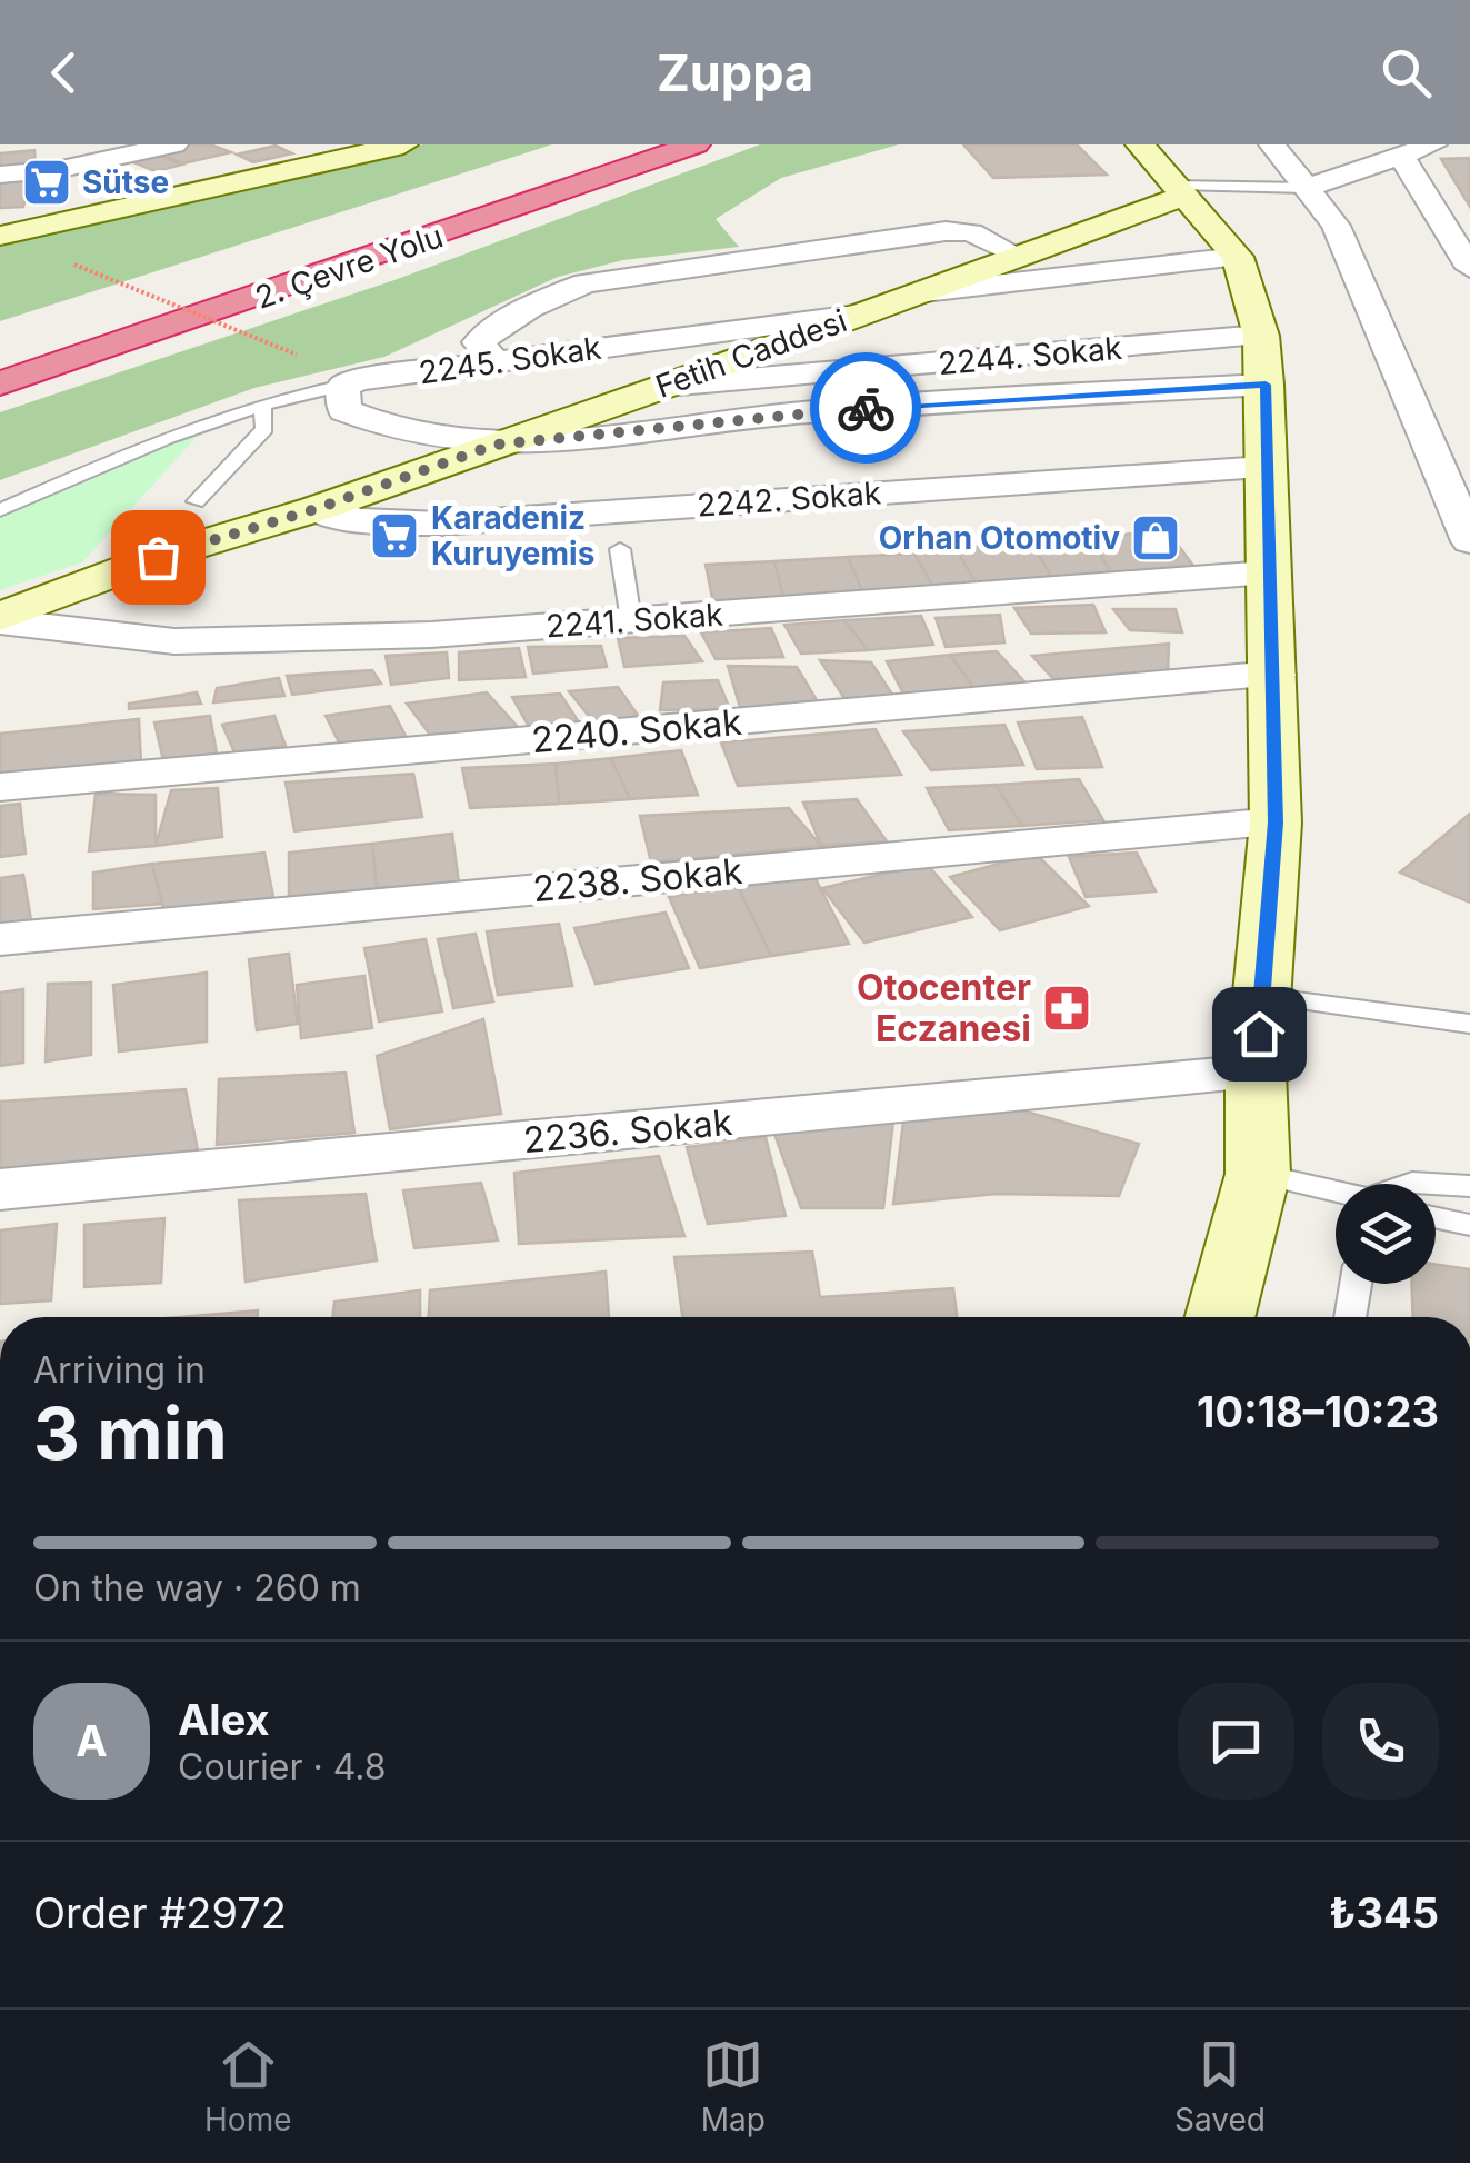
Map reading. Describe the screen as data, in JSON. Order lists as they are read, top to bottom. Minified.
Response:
{"streets":{"highway":["2. Çevre Yolu"],"main road":["Fetih Caddesi"],"street":["2244. Sokak","2245. Sokak","2242. Sokak","2241. Sokak","2240. Sokak","2238. Sokak","2236. Sokak"]},"crossings":[["Fetih Caddesi","2244. Sokak"],["Fetih Caddesi","2245. Sokak"],["Fetih Caddesi","2242. Sokak"],["Fetih Caddesi","2241. Sokak"]],"places":{"supermarket":["Sütse","Karadeniz Kuruyemis"],"shop":["Orhan Otomotiv"],"pharmacy":["Otocenter Eczanesi"]},"page":{"header":"Zuppa","heading":["3 min","Arriving in","10:18–10:23"],"panel":["Alex","Courier · 4.8","Order #2972","₺345"],"bar":"On the way · 260 m","round":"A","tabs":["Home","Map","Saved"]}}
